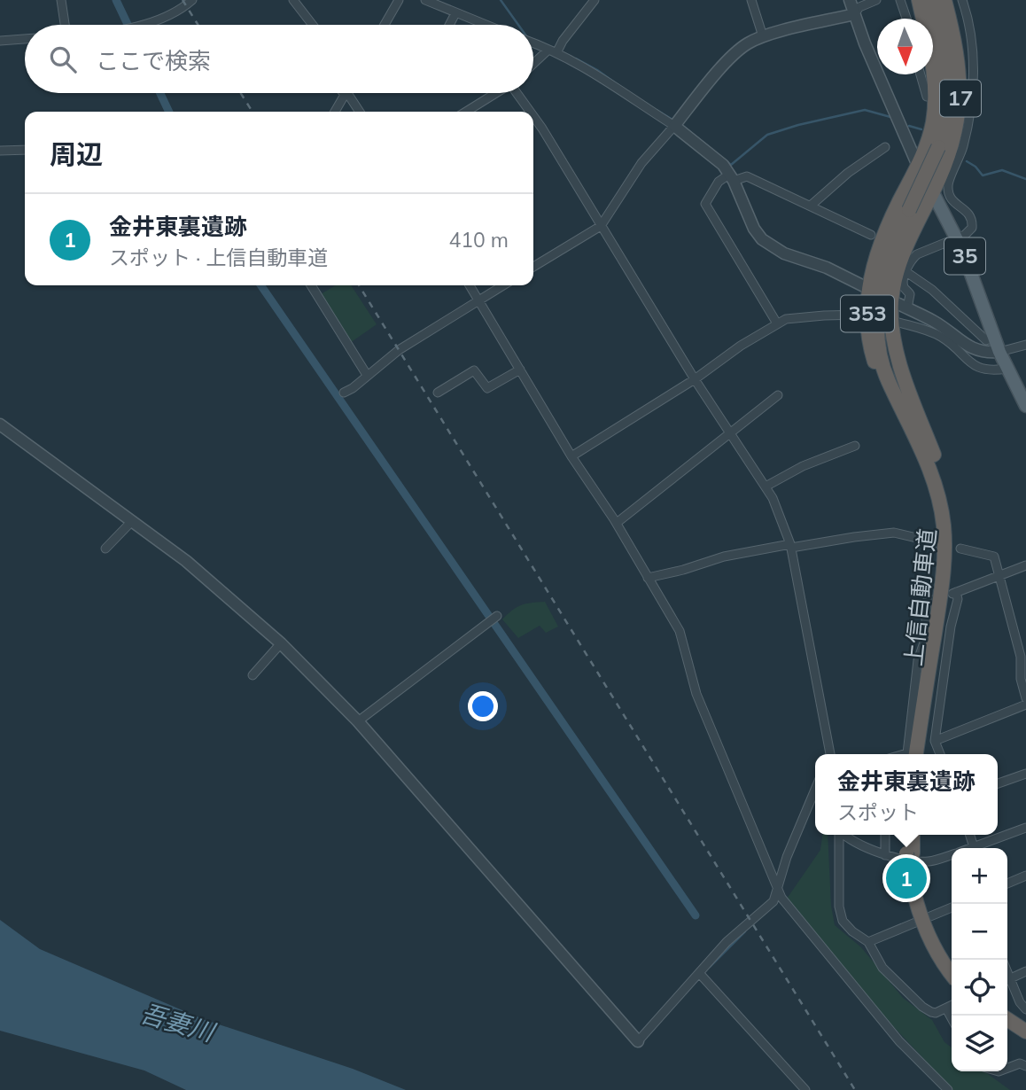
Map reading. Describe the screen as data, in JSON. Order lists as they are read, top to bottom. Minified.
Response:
{"streets":{"highway":["17","353","上信自動車道"],"main road":["35"]},"crossings":[["17","35"],["17","353"],["17","上信自動車道"],["35","353"],["353","上信自動車道"]],"water":["吾妻川"],"north":"bottom","page":{"search":"ここで検索","heading":"周辺","list":[{"mark":"1","name":"金井東裏遺跡","note":"スポット · 上信自動車道","value":"410 m"}],"popup":["金井東裏遺跡","スポット"],"map_buttons":["+","−"],"pins":"1"}}
